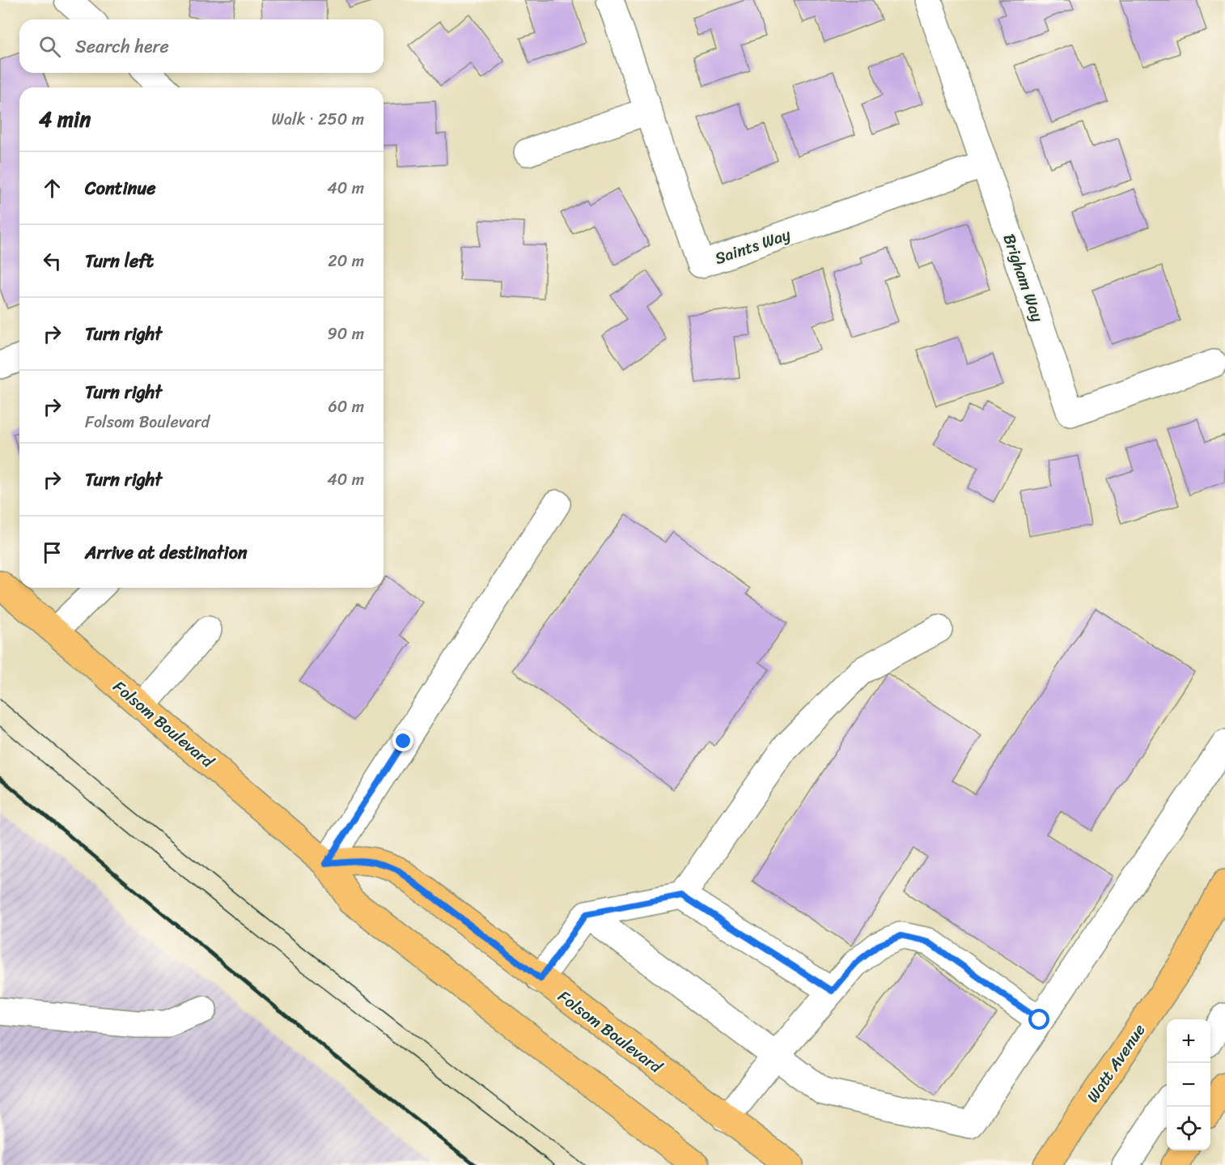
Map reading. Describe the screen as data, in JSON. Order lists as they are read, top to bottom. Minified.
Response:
{"streets":{"main road":["Folsom Boulevard","Watt Avenue"],"street":["Saints Way","Brigham Way"]},"crossings":[["Saints Way","Brigham Way"]],"page":{"search":"Search here","heading":["4 min","Walk · 250 m"],"list":[["Continue","40 m"],["Turn left","20 m"],["Turn right","90 m"],["Turn right","Folsom Boulevard","60 m"],["Turn right","40 m"],"Arrive at destination"],"map_buttons":["+","−"]}}
